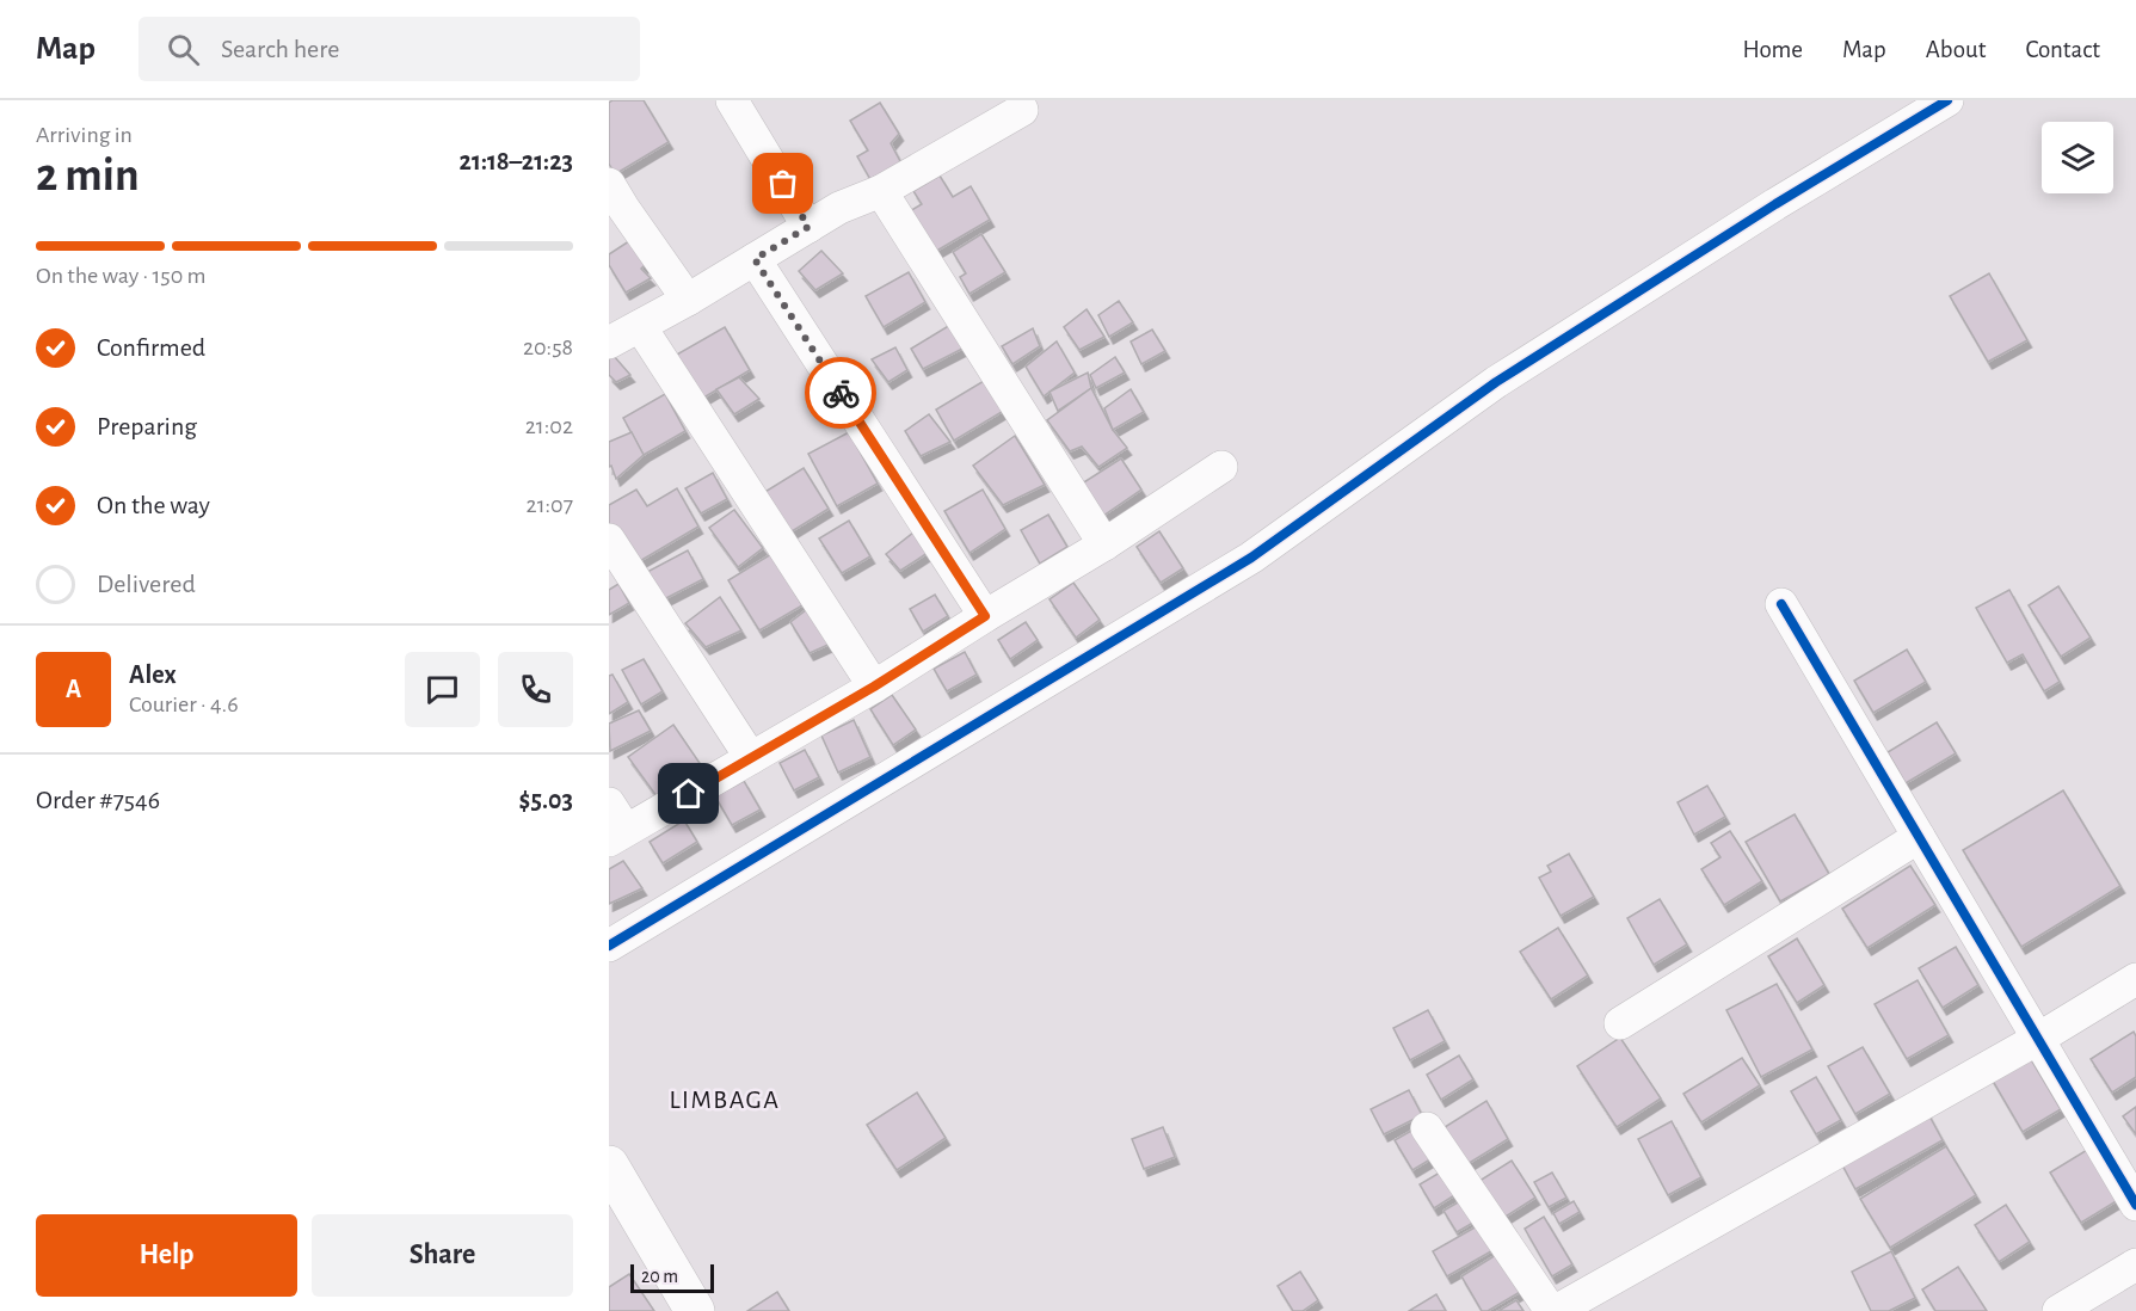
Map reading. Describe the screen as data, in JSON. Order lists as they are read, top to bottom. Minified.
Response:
{"districts":["LIMBAGA"],"scale_bar":"20 m","page":{"header":"Map","search":"Search here","nav":["Home","Map","About","Contact"],"heading":["2 min","Arriving in","21:18–21:23"],"panel":["Alex","Courier · 4.6","Order #7546","$5.03"],"bar":"On the way · 150 m","list":[["Confirmed","20:58"],["Preparing","21:02"],["On the way","21:07"],"Delivered"],"round":"A","buttons":["Help","Share"],"scale":"20 m"}}
